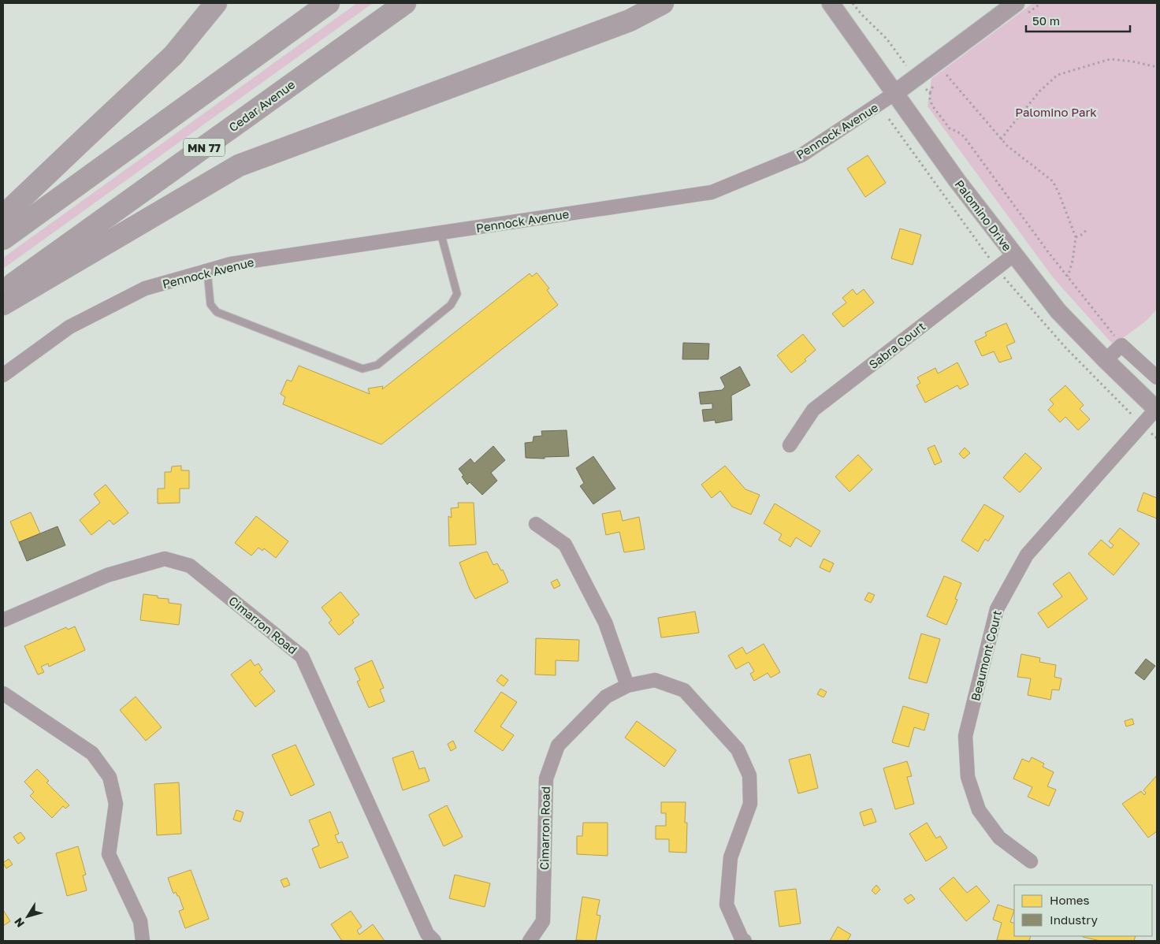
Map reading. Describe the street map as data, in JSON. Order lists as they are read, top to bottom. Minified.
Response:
{"streets":{"highway":["Cedar Avenue","MN 77"],"street":["Pennock Avenue","Palomino Drive","Sabra Court","Cimarron Road","Beaumont Court"]},"crossings":[["Pennock Avenue","Palomino Drive"],["Palomino Drive","Sabra Court"],["Palomino Drive","Beaumont Court"]],"parks":["Palomino Park"],"legend":["Homes","Industry"],"scale_bar":"50 m","north":"bottom left"}
